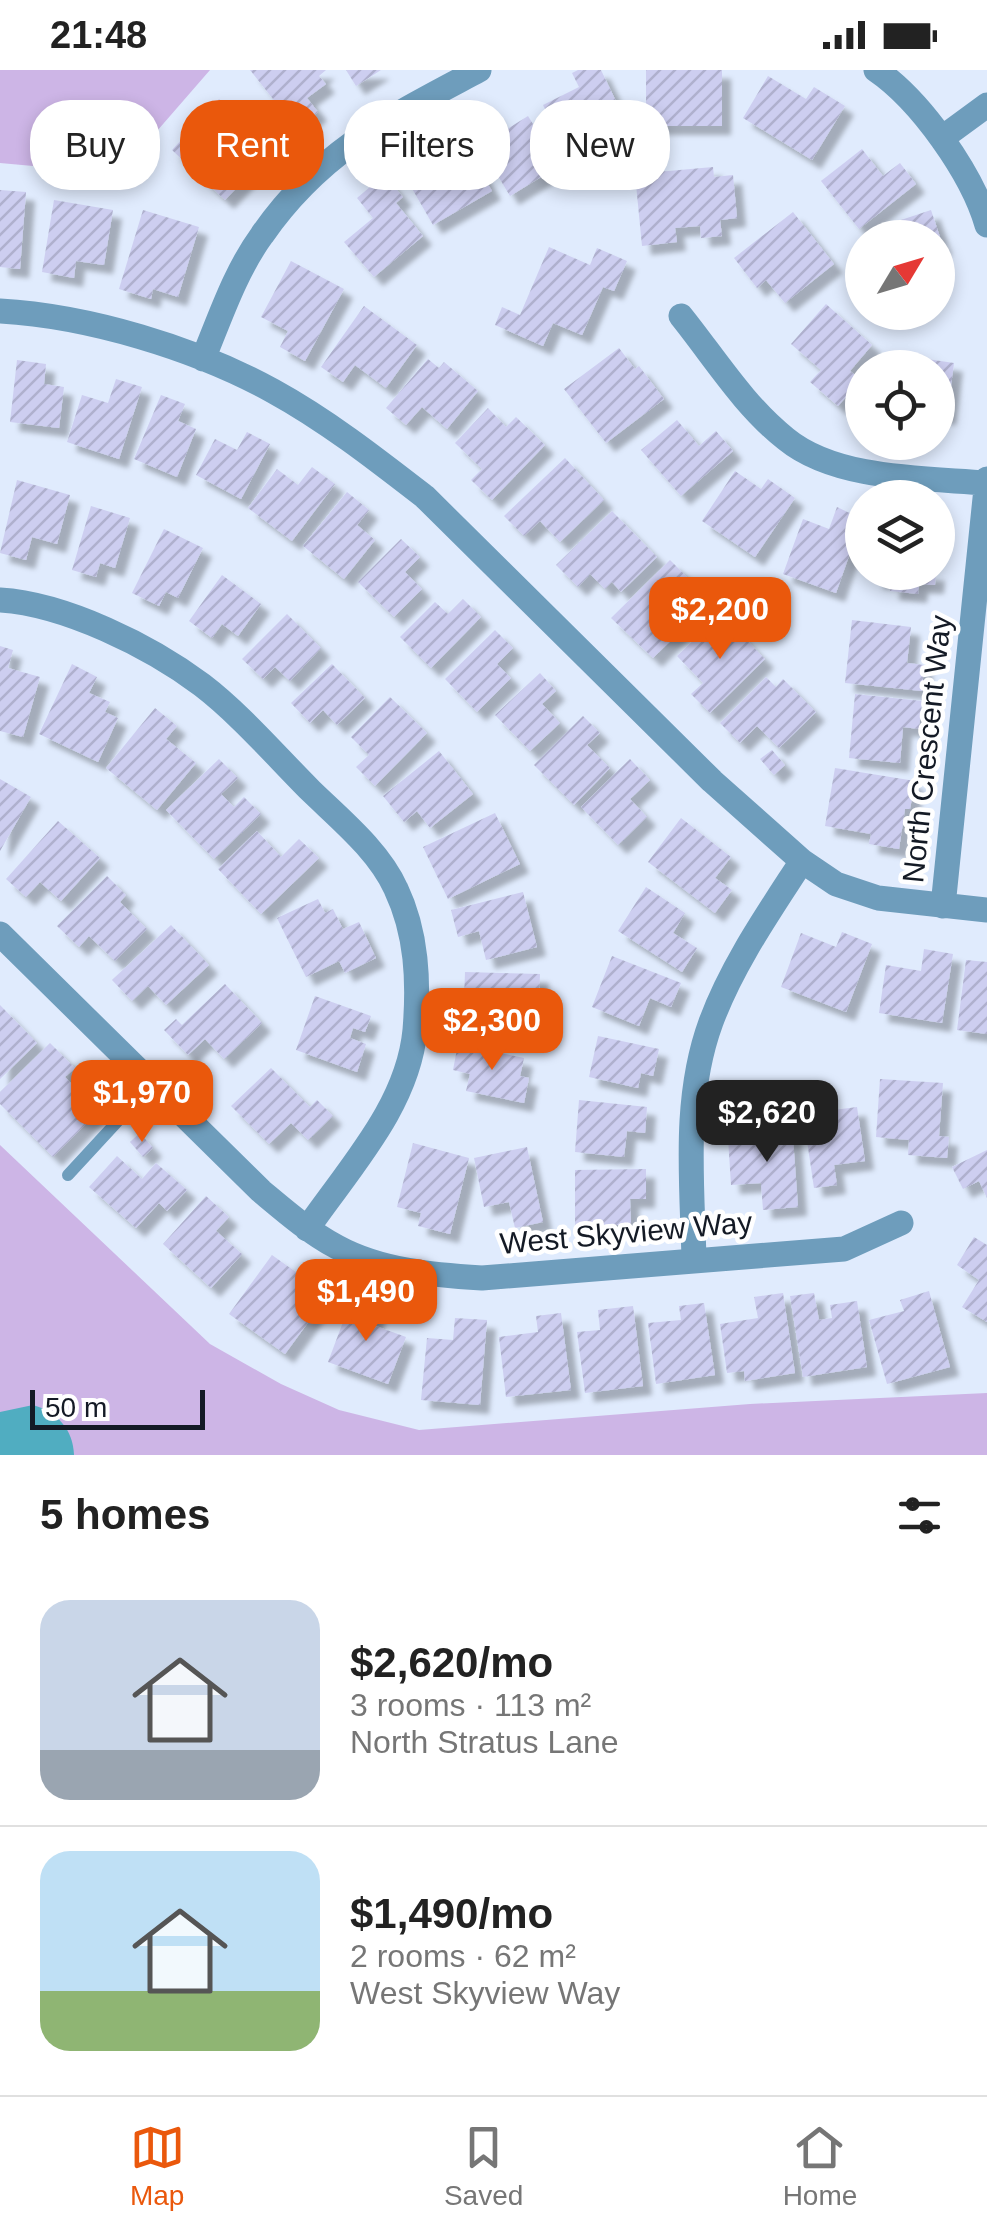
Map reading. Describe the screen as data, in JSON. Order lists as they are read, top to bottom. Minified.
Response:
{"streets":{"street":["North Crescent Way","West Skyview Way"]},"scale_bar":"50 m","north":"top right","page":{"status":"21:48","chip":["Buy","Rent","Filters","New"],"price":["$2,200","$2,300","$1,970","$2,620","$1,490"],"scale":"50 m","heading":"5 homes","list":[{"name":"$2,620/mo","note":"3 rooms · 113 m² · North Stratus Lane"},{"name":"$1,490/mo","note":"2 rooms · 62 m² · West Skyview Way"}],"tabs":["Map","Saved","Home"]}}
